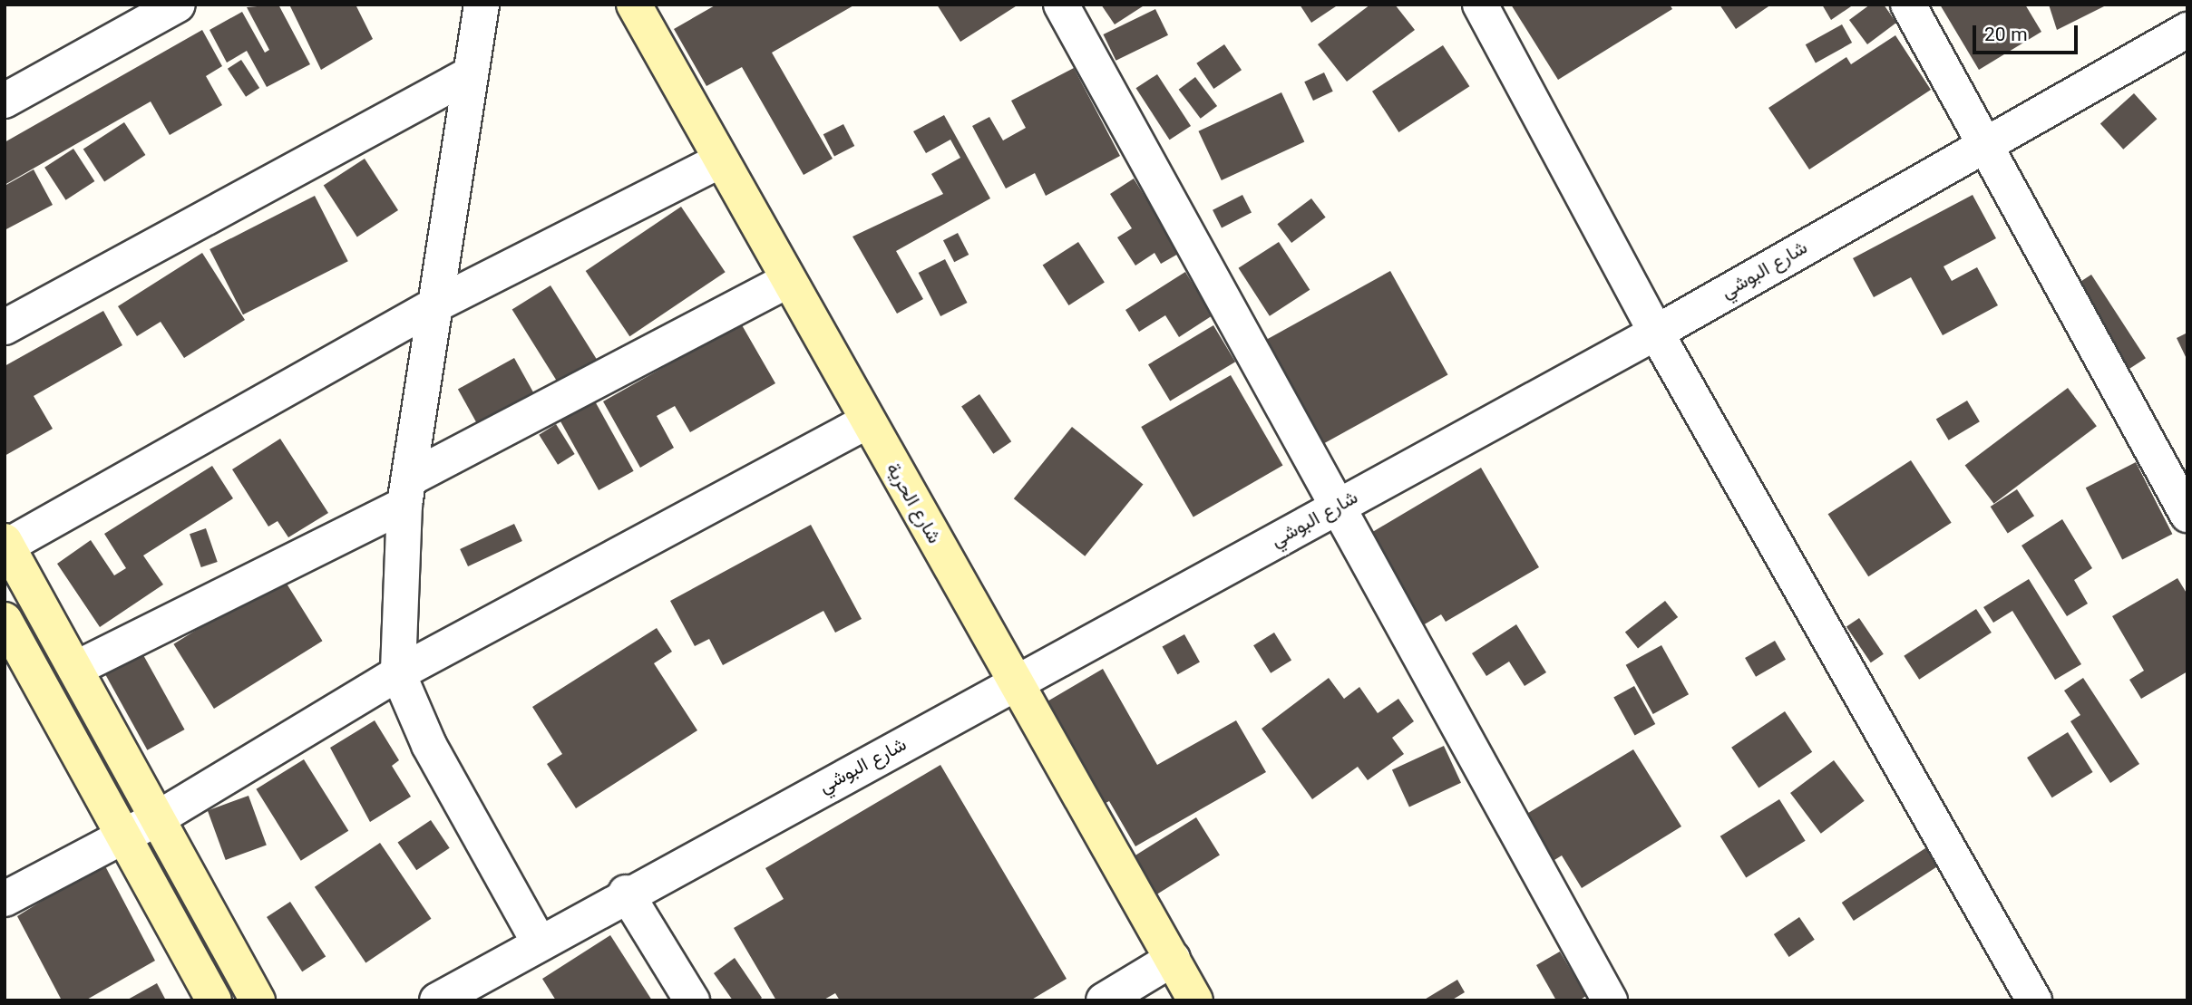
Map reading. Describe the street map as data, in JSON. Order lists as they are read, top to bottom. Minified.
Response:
{"streets":{"street":["شارع البوشي","شارع الحرية"]},"crossings":[["شارع البوشي","شارع الحرية"]],"scale_bar":"20 m"}
